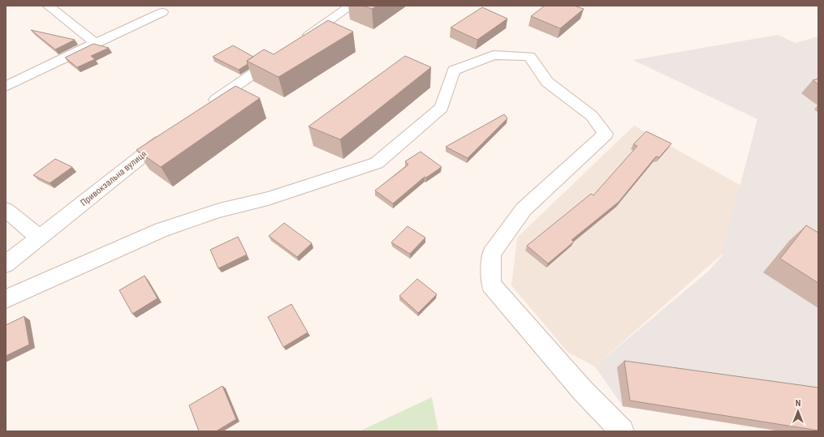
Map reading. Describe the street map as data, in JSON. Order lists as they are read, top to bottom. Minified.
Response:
{"streets":{"street":["Привокзальна вулиця"]},"north":"top"}
